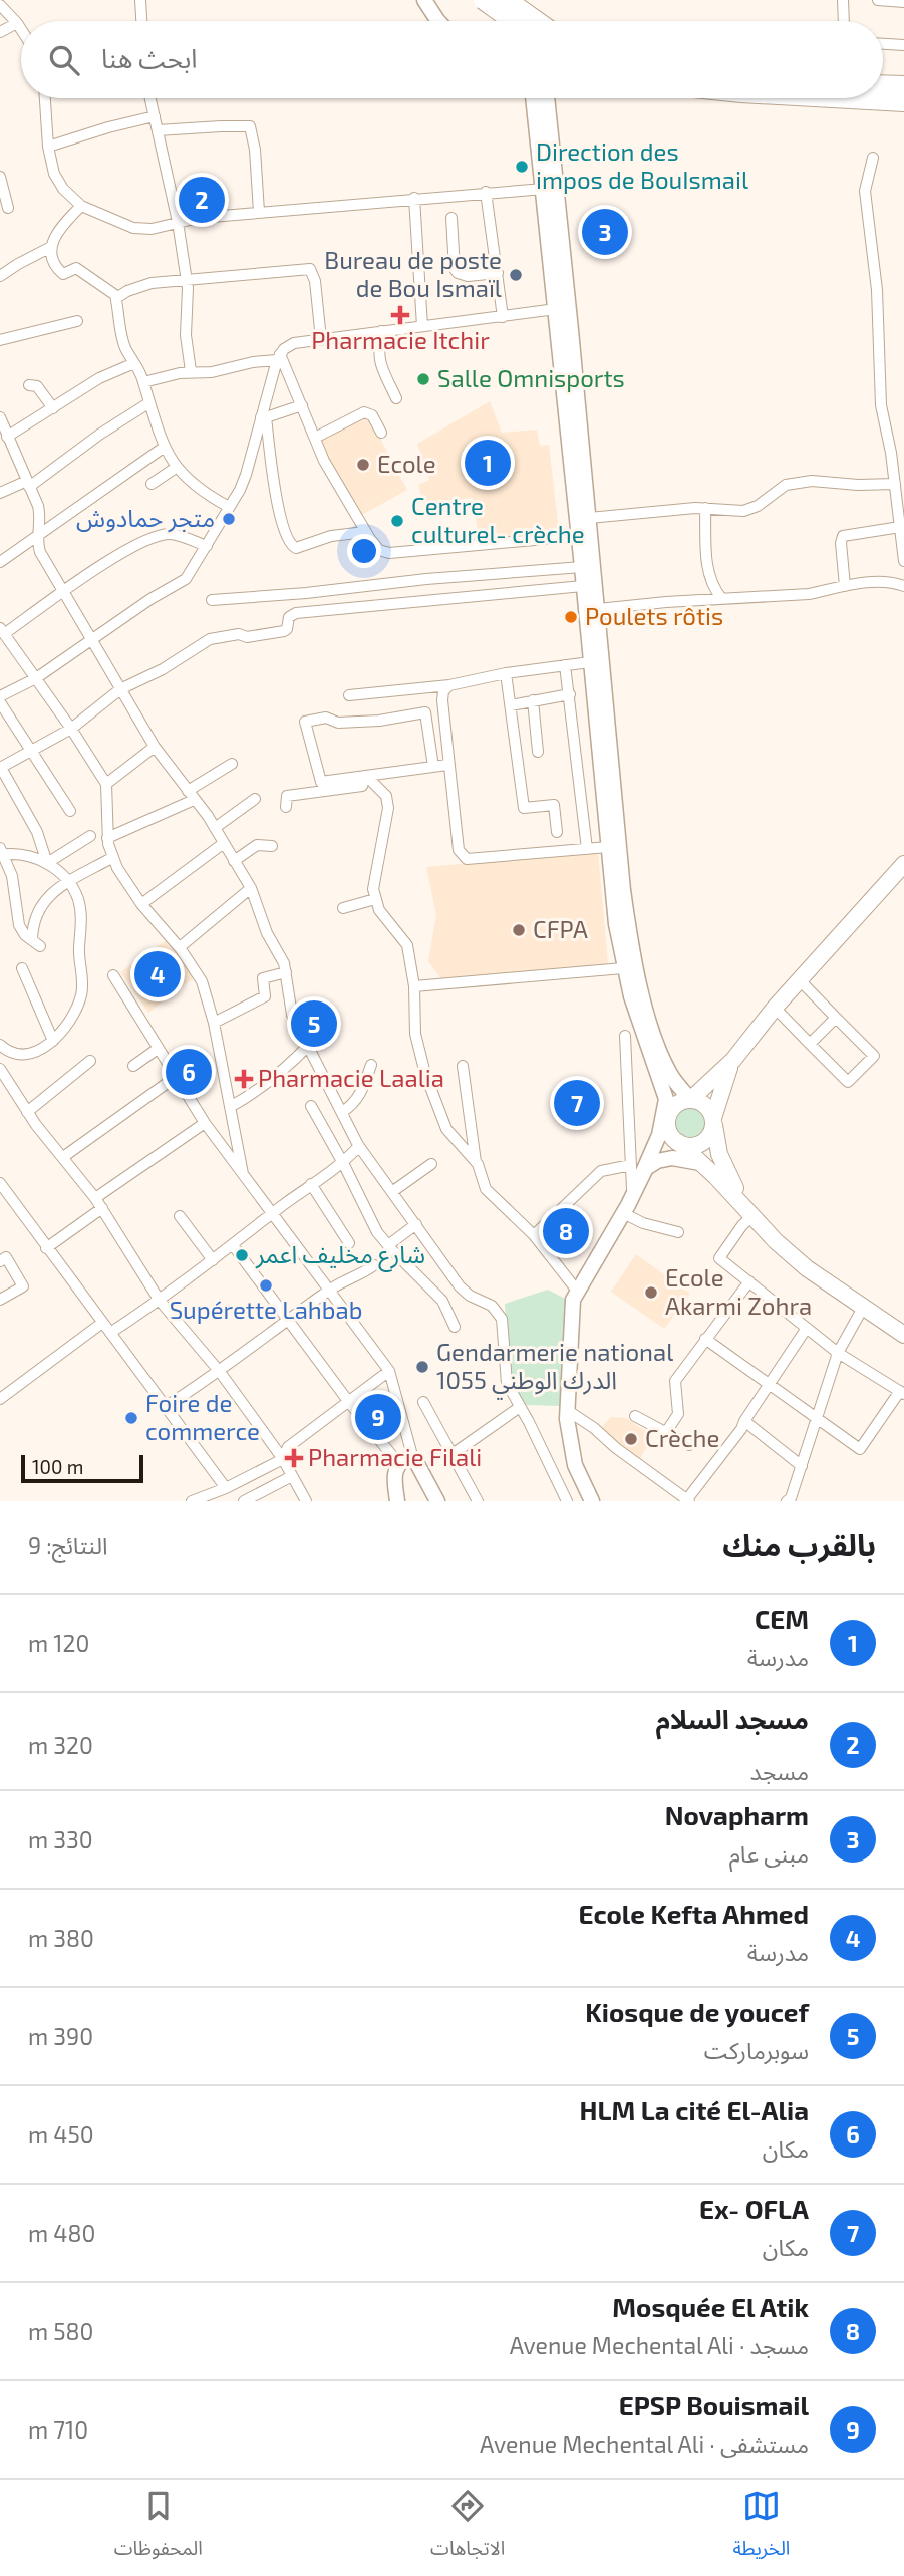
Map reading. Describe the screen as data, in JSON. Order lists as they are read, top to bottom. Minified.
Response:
{"places":{"other":["Direction des impos de BouIsmail","Bureau de poste de Bou Ismaïl","Salle Omnisports","Ecole","متجر حمادوش","Centre culturel- crèche","Poulets rôtis","CFPA","شارع مخليف اعمر","Supérette Lahbab","Ecole Akarmi Zohra","Gendarmerie national 1055 الدرك الوطني","Foire de commerce","Crèche"],"health":["Pharmacie Itchir","Pharmacie Laalia","Pharmacie Filali"]},"scale_bar":"100 m","page":{"search":"ابحث هنا","pins":["2","3","1","4","5","6","7","8","9"],"scale":"100 m","heading":["بالقرب منك","النتائج: 9"],"list":[{"mark":"1","name":"CEM","note":"مدرسة","value":"120 m"},{"mark":"2","name":"مسجد السلام","note":"مسجد","value":"320 m"},{"mark":"3","name":"Novapharm","note":"مبنى عام","value":"330 m"},{"mark":"4","name":"Ecole Kefta Ahmed","note":"مدرسة","value":"380 m"},{"mark":"5","name":"Kiosque de youcef","note":"سوبرماركت","value":"390 m"},{"mark":"6","name":"HLM La cité El-Alia","note":"مكان","value":"450 m"},{"mark":"7","name":"Ex- OFLA","note":"مكان","value":"480 m"},{"mark":"8","name":"Mosquée El Atik","note":"مسجد · Avenue Mechental Ali","value":"580 m"},{"mark":"9","name":"EPSP Bouismail","note":"مستشفى · Avenue Mechental Ali","value":"710 m"}],"nav":["الخريطة","الاتجاهات","المحفوظات"]}}
